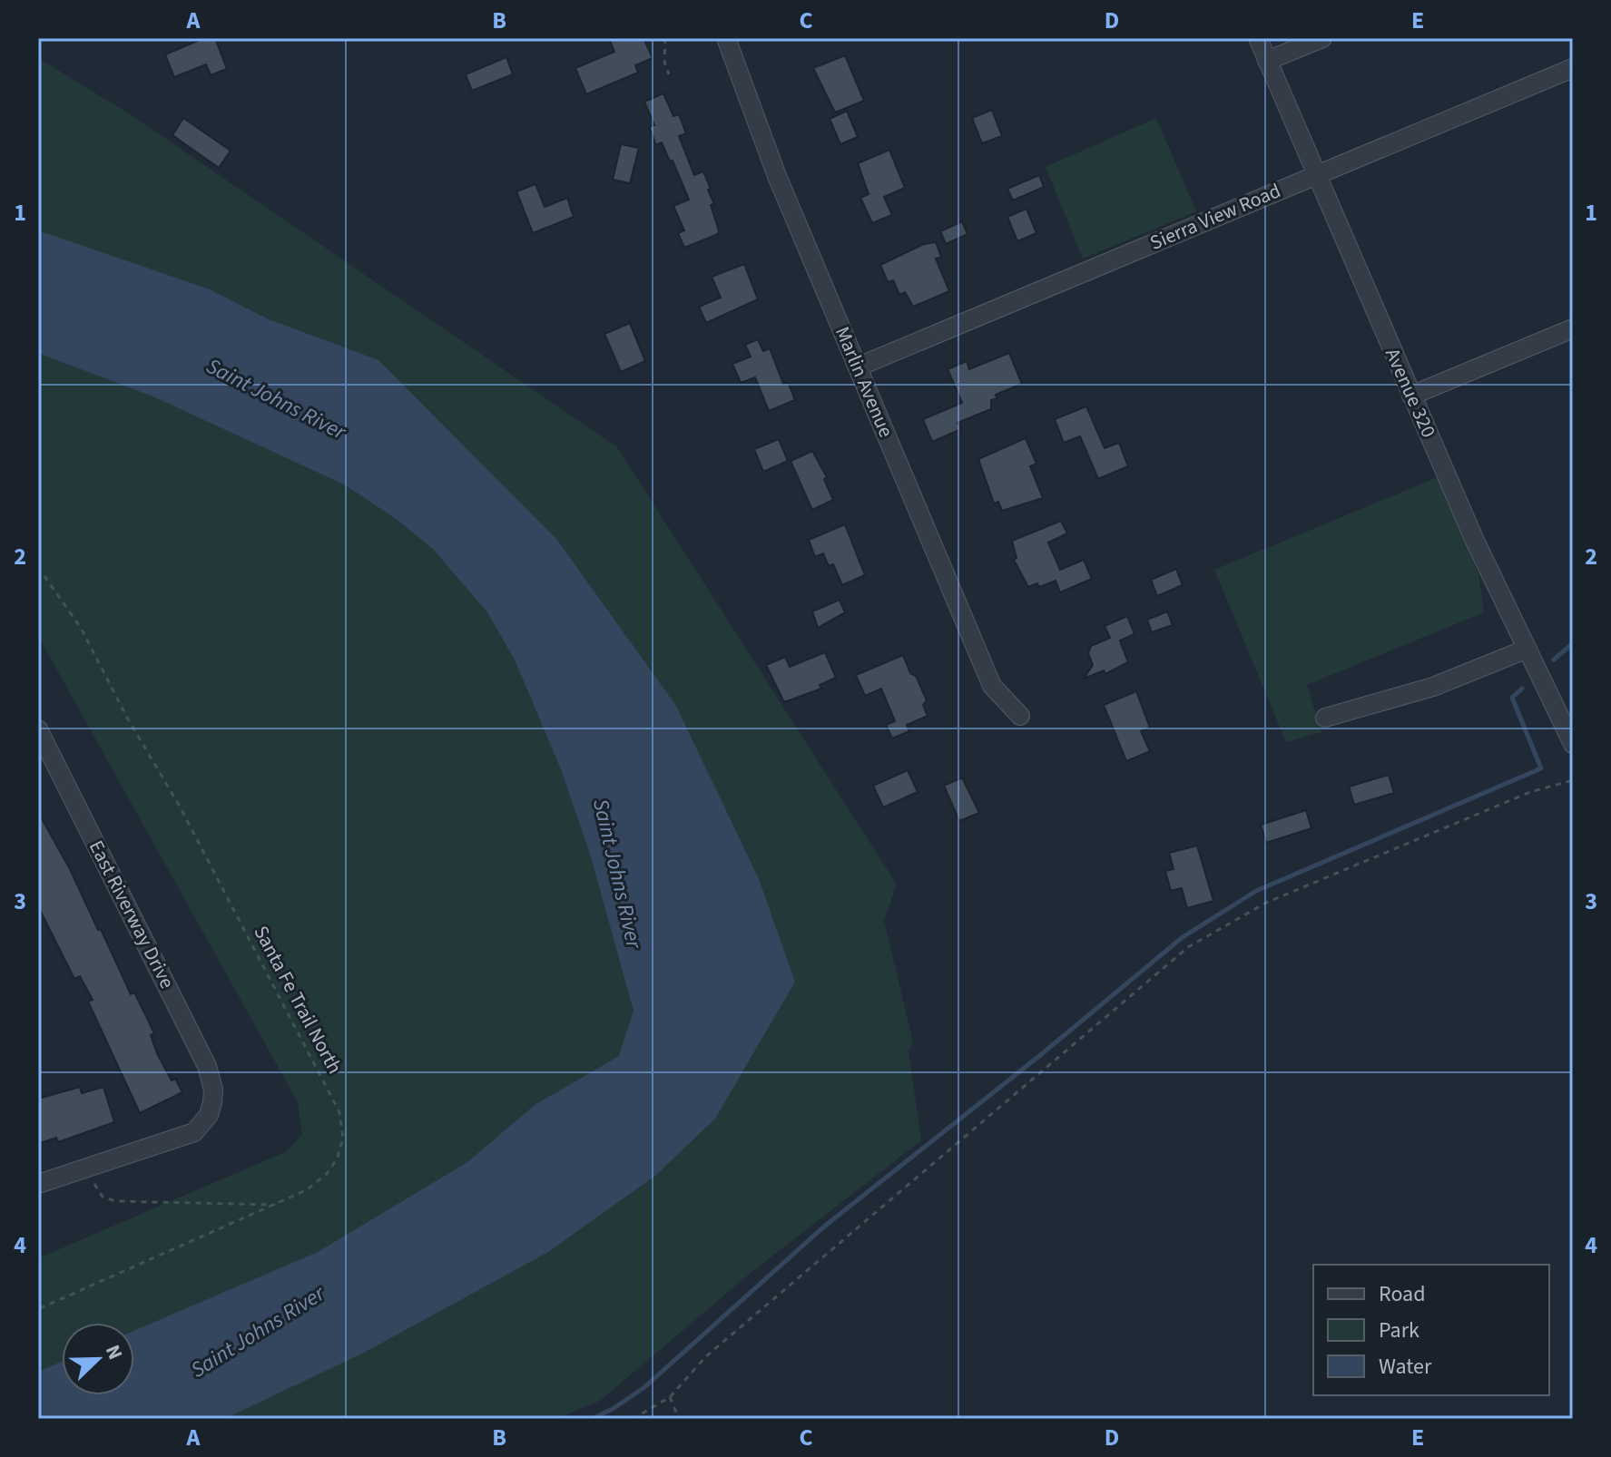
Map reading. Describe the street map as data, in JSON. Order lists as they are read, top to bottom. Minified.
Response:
{"streets":{"street":["Sierra View Road","Marlin Avenue","Avenue 320","East Riverway Drive"],"path":["Santa Fe Trail North"]},"crossings":[["Sierra View Road","Marlin Avenue"],["Sierra View Road","Avenue 320"]],"water":["Saint Johns River"],"legend":["Road","Park","Water"],"north":"top right","grid":{"columns":["A","B","C","D","E"],"rows":["1","2","3","4"]}}
